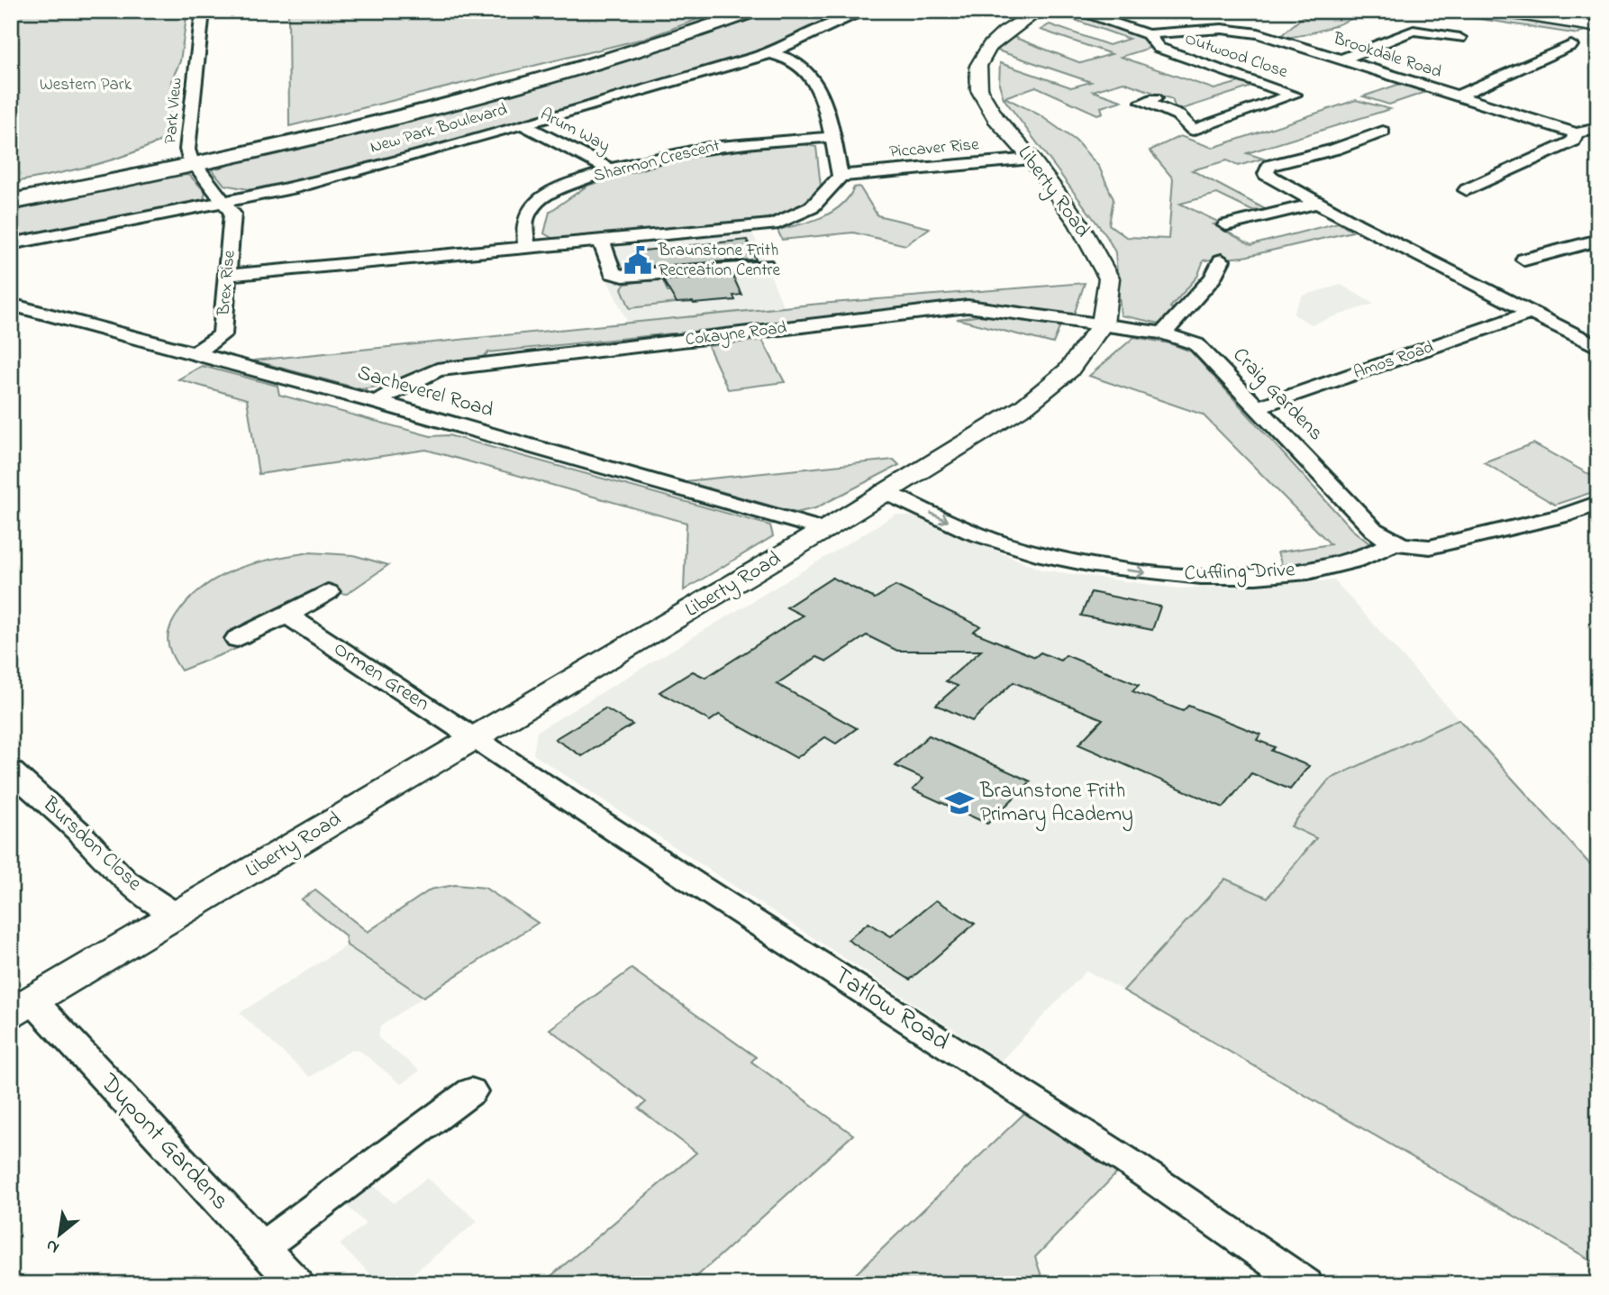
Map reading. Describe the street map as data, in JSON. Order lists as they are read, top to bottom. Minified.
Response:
{"streets":{"street":["Outwood Close","Brookdale Road","Park View","New Park Boulevard","Arum Way","Piccaver Rise","Sharmon Crescent","Liberty Road","Brex Rise","Cokayne Road","Amos Road","Sacheverel Road","Craig Gardens","Cuffling Drive","Ormen Green","Bursdon Close","Tatlow Road","Dupont Gardens"]},"crossings":[["Outwood Close","Brookdale Road"],["Park View","New Park Boulevard"],["Park View","Brex Rise"],["New Park Boulevard","Arum Way"],["New Park Boulevard","Brex Rise"],["Arum Way","Sharmon Crescent"],["Piccaver Rise","Liberty Road"],["Liberty Road","Cokayne Road"],["Liberty Road","Sacheverel Road"],["Liberty Road","Craig Gardens"],["Liberty Road","Cuffling Drive"],["Liberty Road","Ormen Green"],["Liberty Road","Bursdon Close"],["Liberty Road","Tatlow Road"],["Liberty Road","Dupont Gardens"],["Brex Rise","Sacheverel Road"],["Cokayne Road","Sacheverel Road"],["Cokayne Road","Craig Gardens"],["Amos Road","Craig Gardens"],["Craig Gardens","Cuffling Drive"],["Ormen Green","Tatlow Road"]],"one_way":["Cuffling Drive"],"parks":["Western Park"],"places":{"public building":["Braunstone Frith Recreation Centre"],"school or university":["Braunstone Frith Primary Academy"]},"north":"bottom left"}
